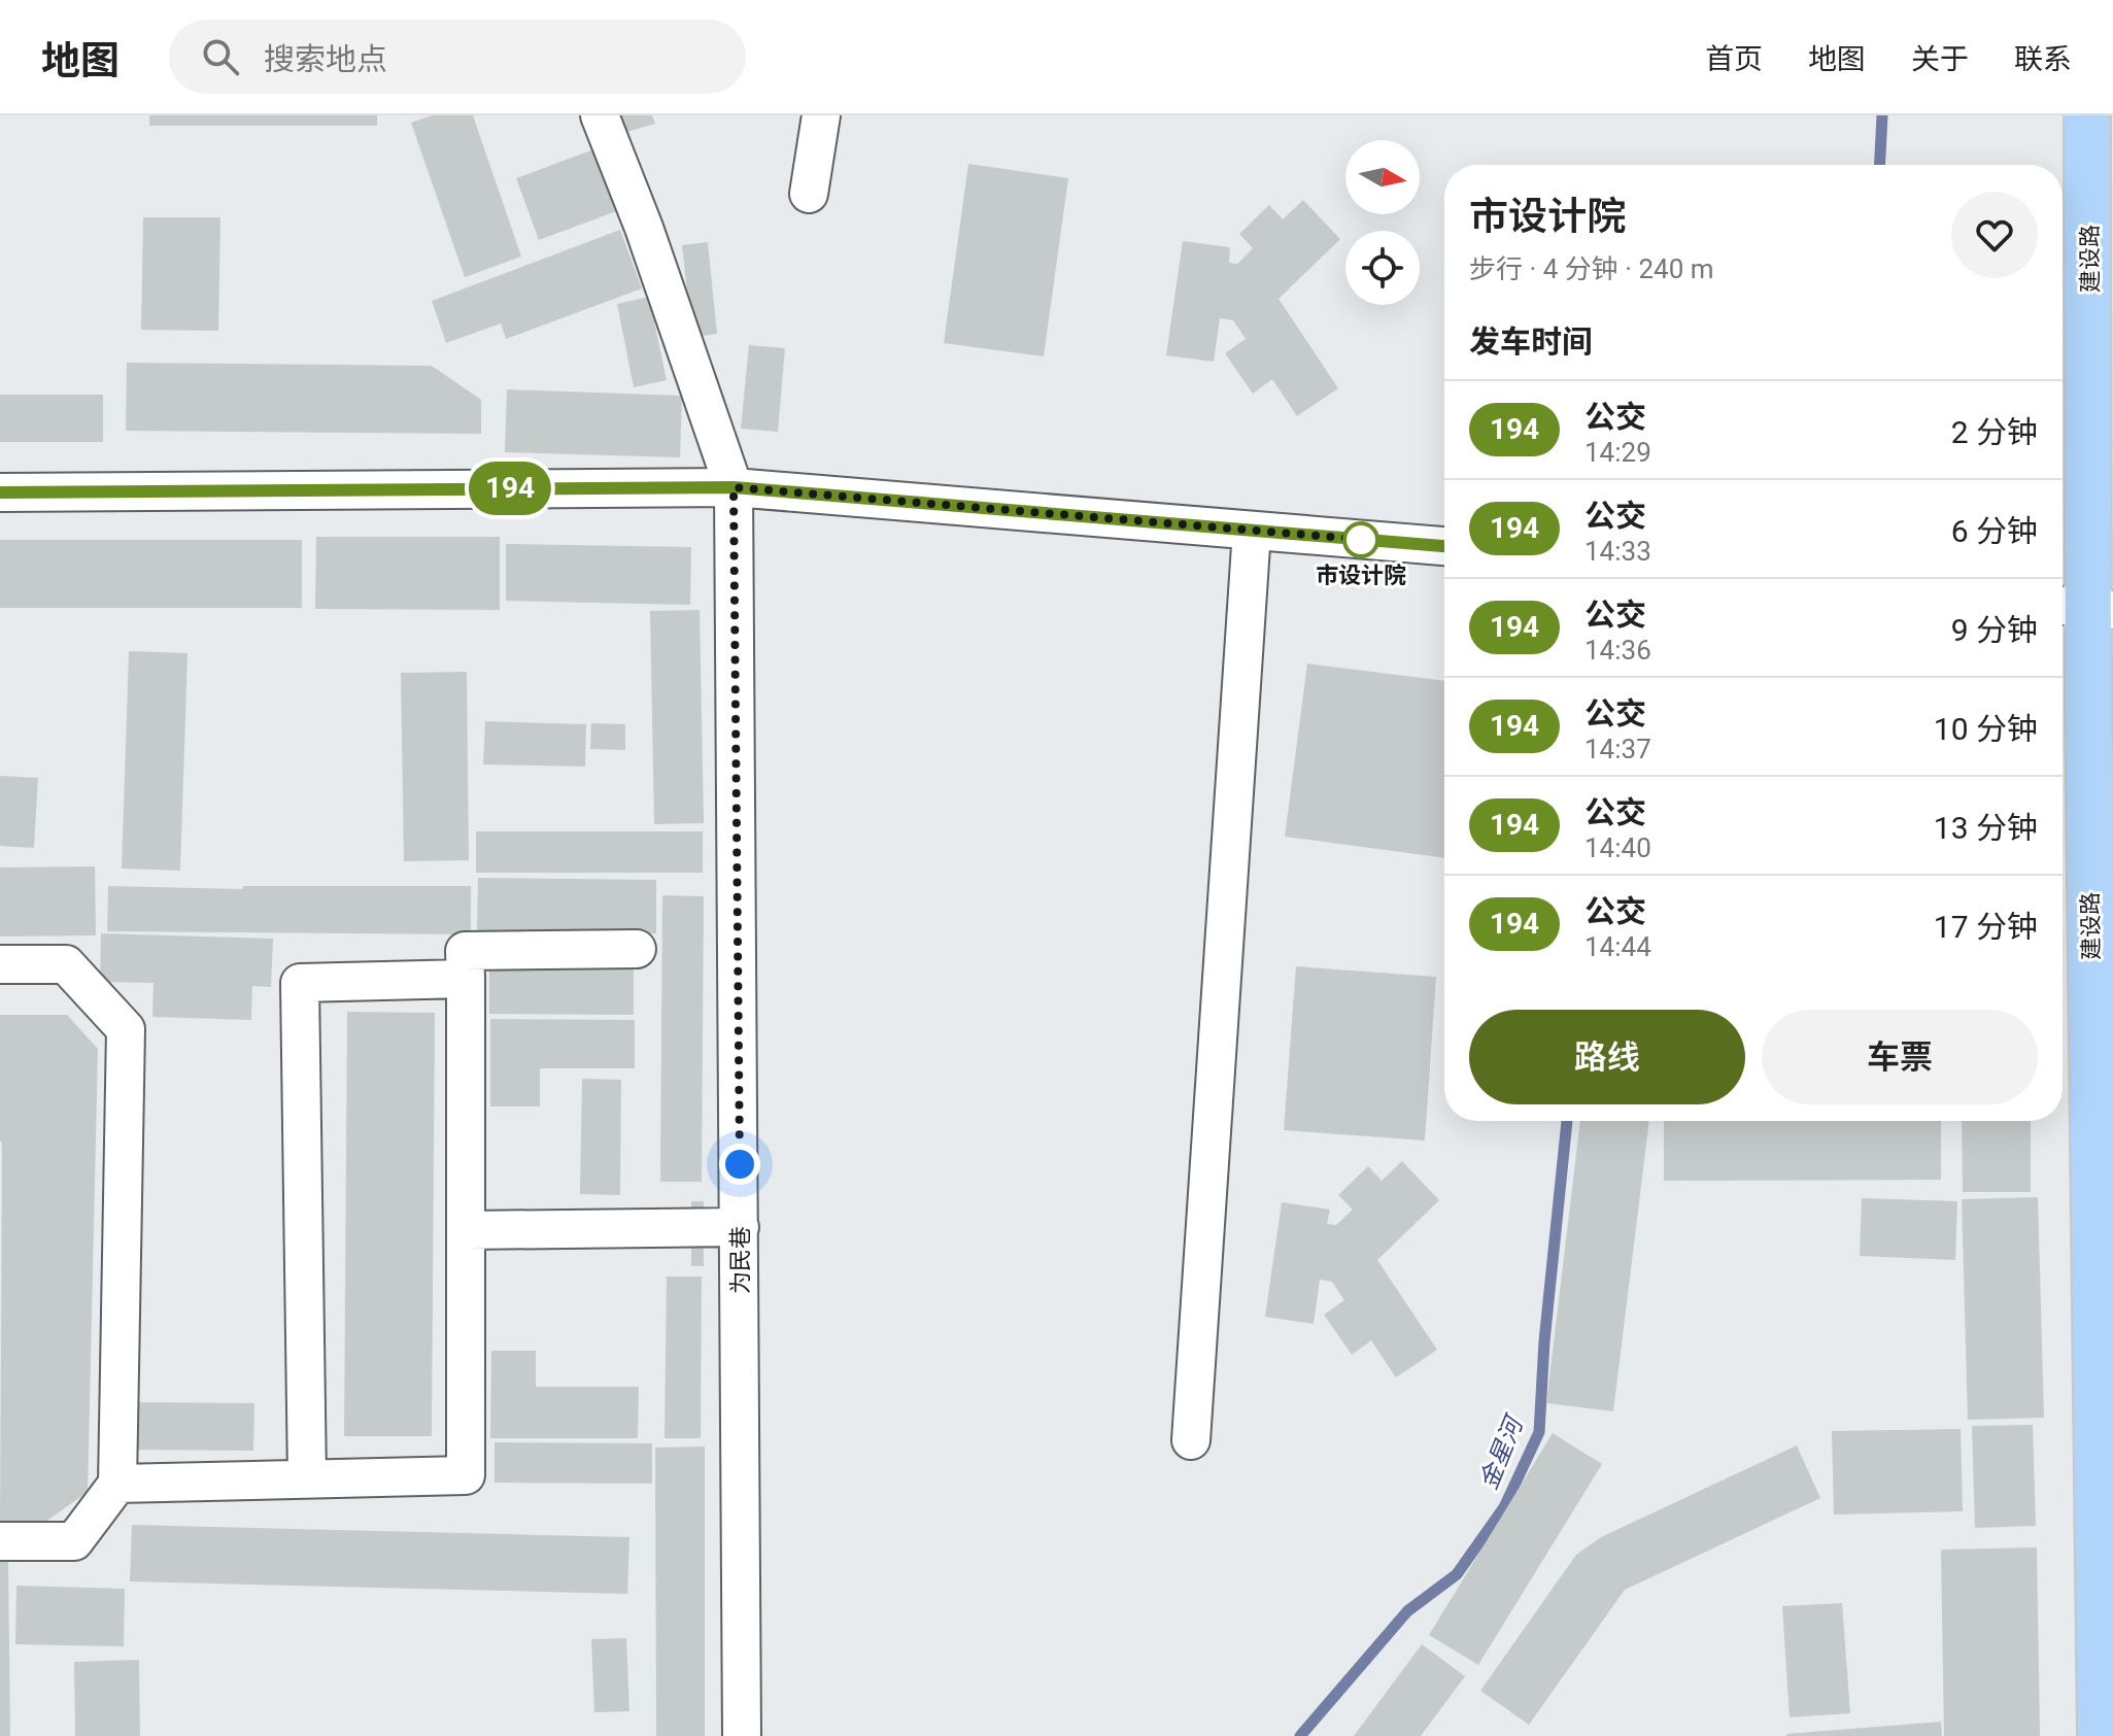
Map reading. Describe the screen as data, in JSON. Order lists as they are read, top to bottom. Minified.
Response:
{"streets":{"main road":["建设路"],"street":["为民巷"]},"water":["金星河"],"places":["市设计院"],"lines":["bus line 194"],"north":"right","page":{"header":"地图","search":"搜索地点","nav":["首页","地图","关于","联系"],"on_map":"194","heading":[["市设计院","步行 · 4 分钟 · 240 m"],"发车时间"],"list":[{"mark":"194","name":"公交","note":"14:29","value":"2 分钟"},{"mark":"194","name":"公交","note":"14:33","value":"6 分钟"},{"mark":"194","name":"公交","note":"14:36","value":"9 分钟"},{"mark":"194","name":"公交","note":"14:37","value":"10 分钟"},{"mark":"194","name":"公交","note":"14:40","value":"13 分钟"},{"mark":"194","name":"公交","note":"14:44","value":"17 分钟"}],"buttons":["路线","车票"]}}
